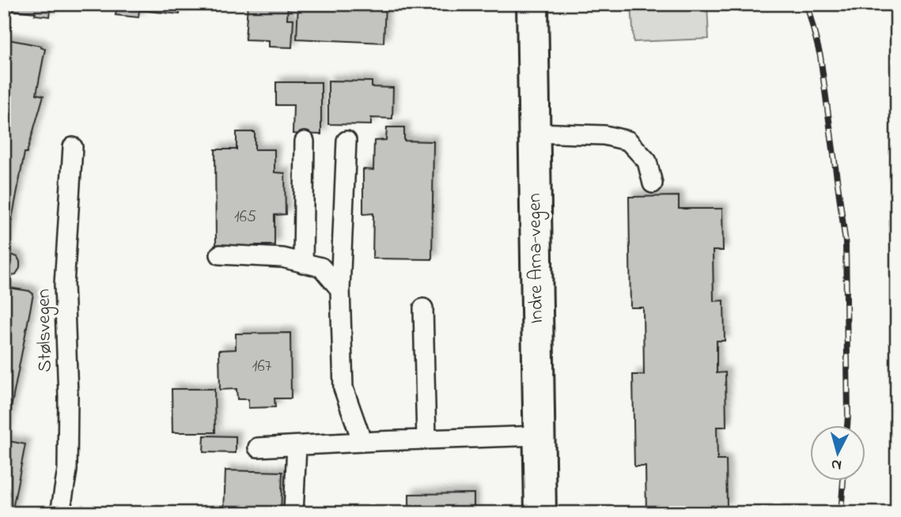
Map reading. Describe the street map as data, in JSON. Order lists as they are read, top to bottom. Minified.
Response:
{"streets":{"main road":["Indre Arna-vegen"],"lane":["Stølsvegen"]},"house_numbers":["165","167"],"north":"bottom"}
